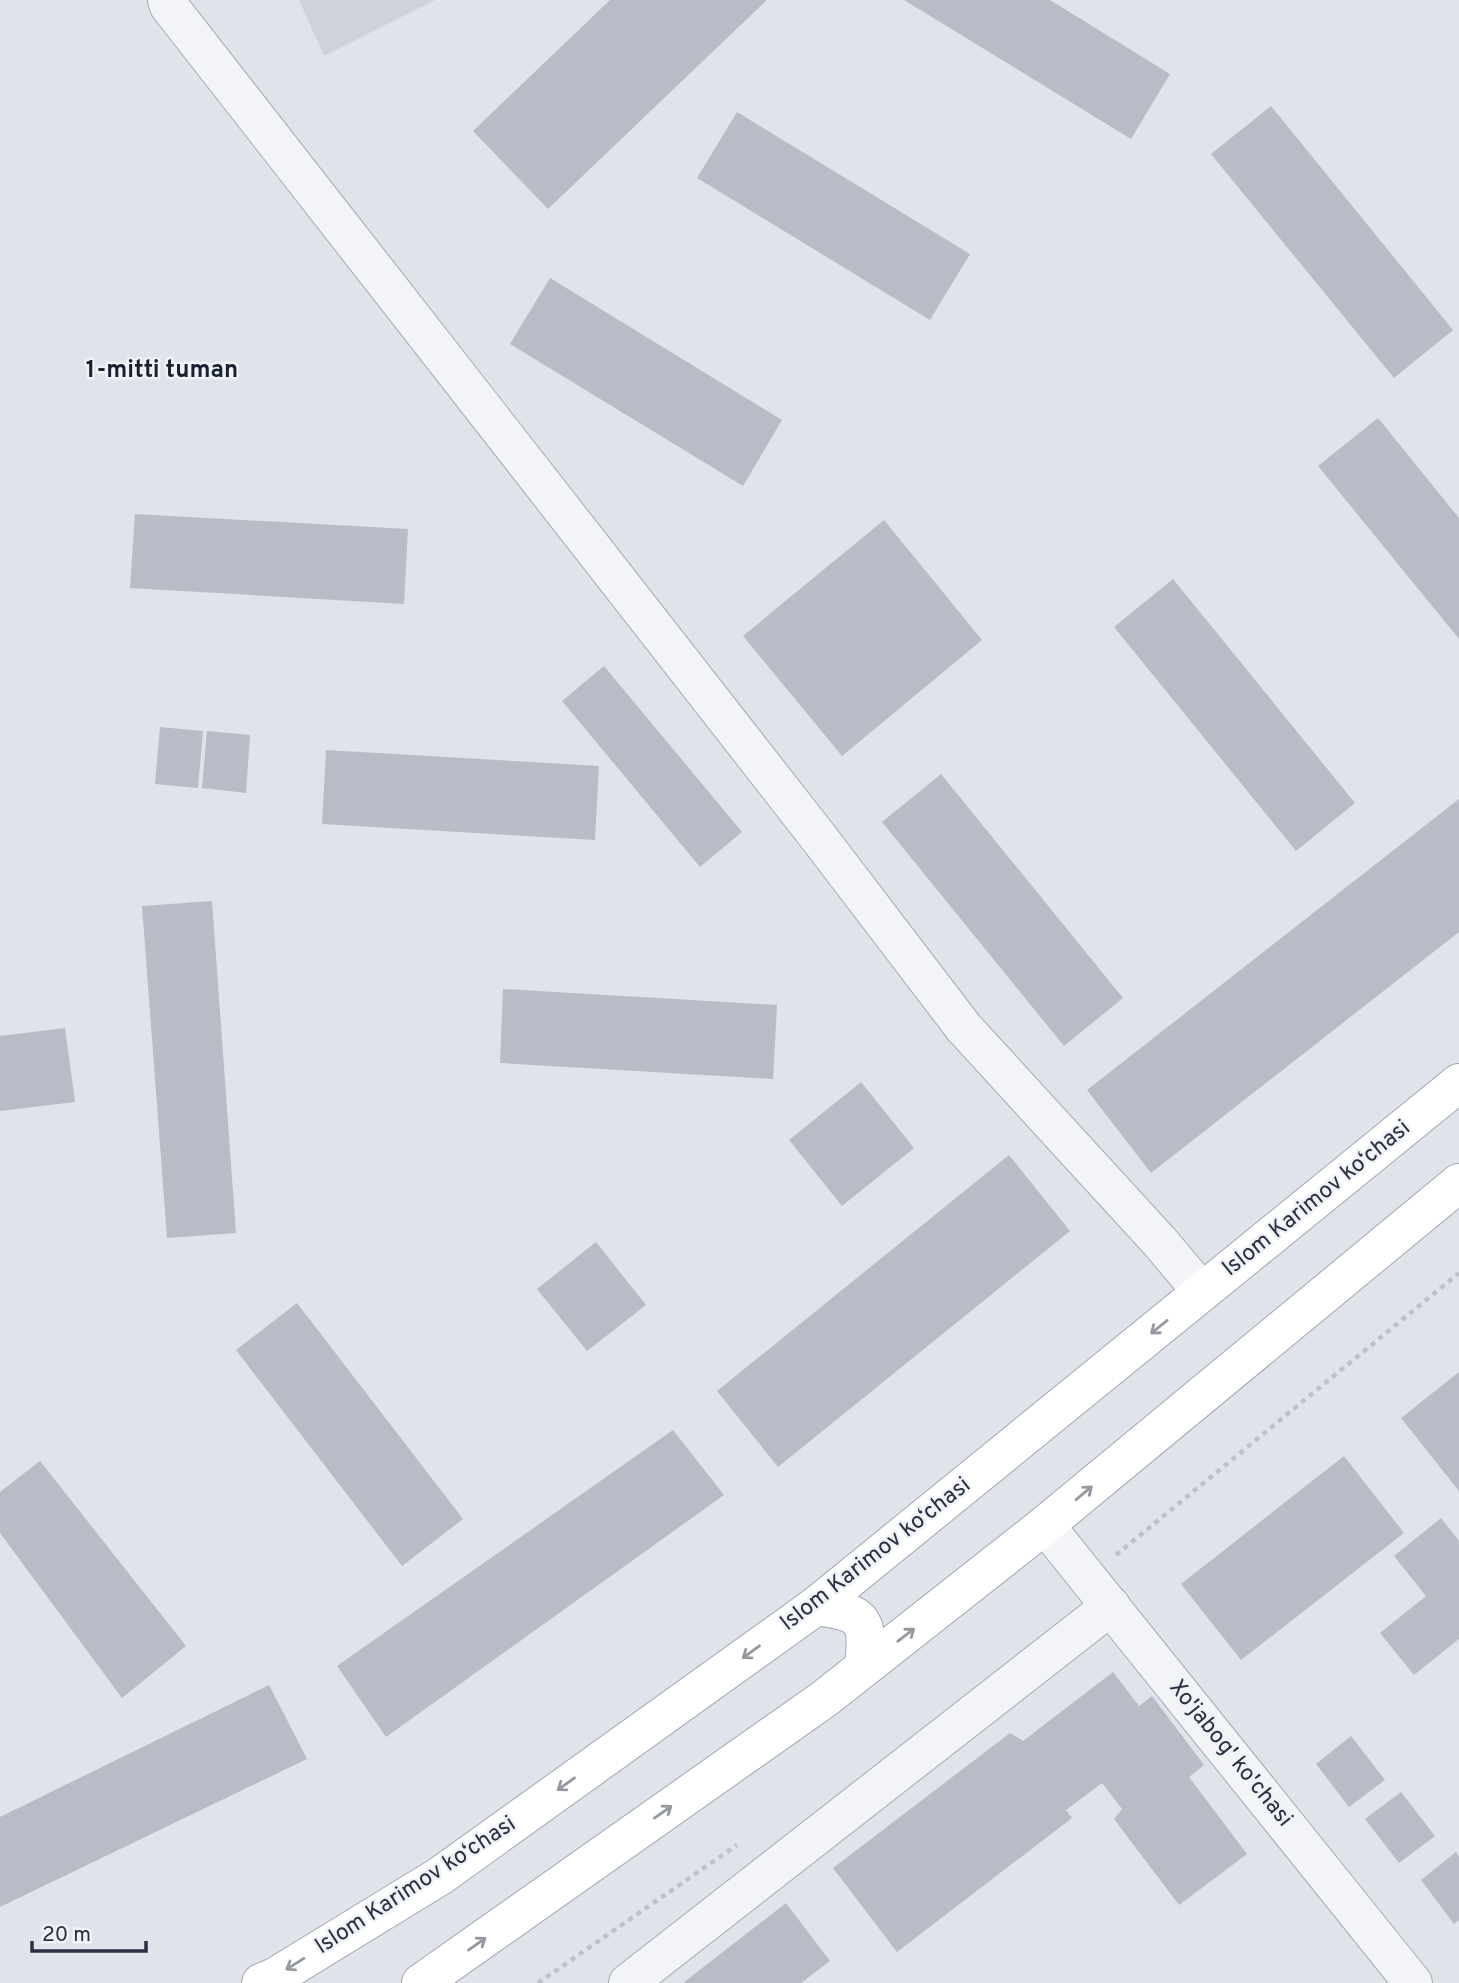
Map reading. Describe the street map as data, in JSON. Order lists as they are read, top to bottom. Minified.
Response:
{"streets":{"main road":["Islom Karimov ko‘chasi"],"street":["Xo'jabog' ko'chasi"]},"districts":["1-mitti tuman"],"scale_bar":"20 m"}
